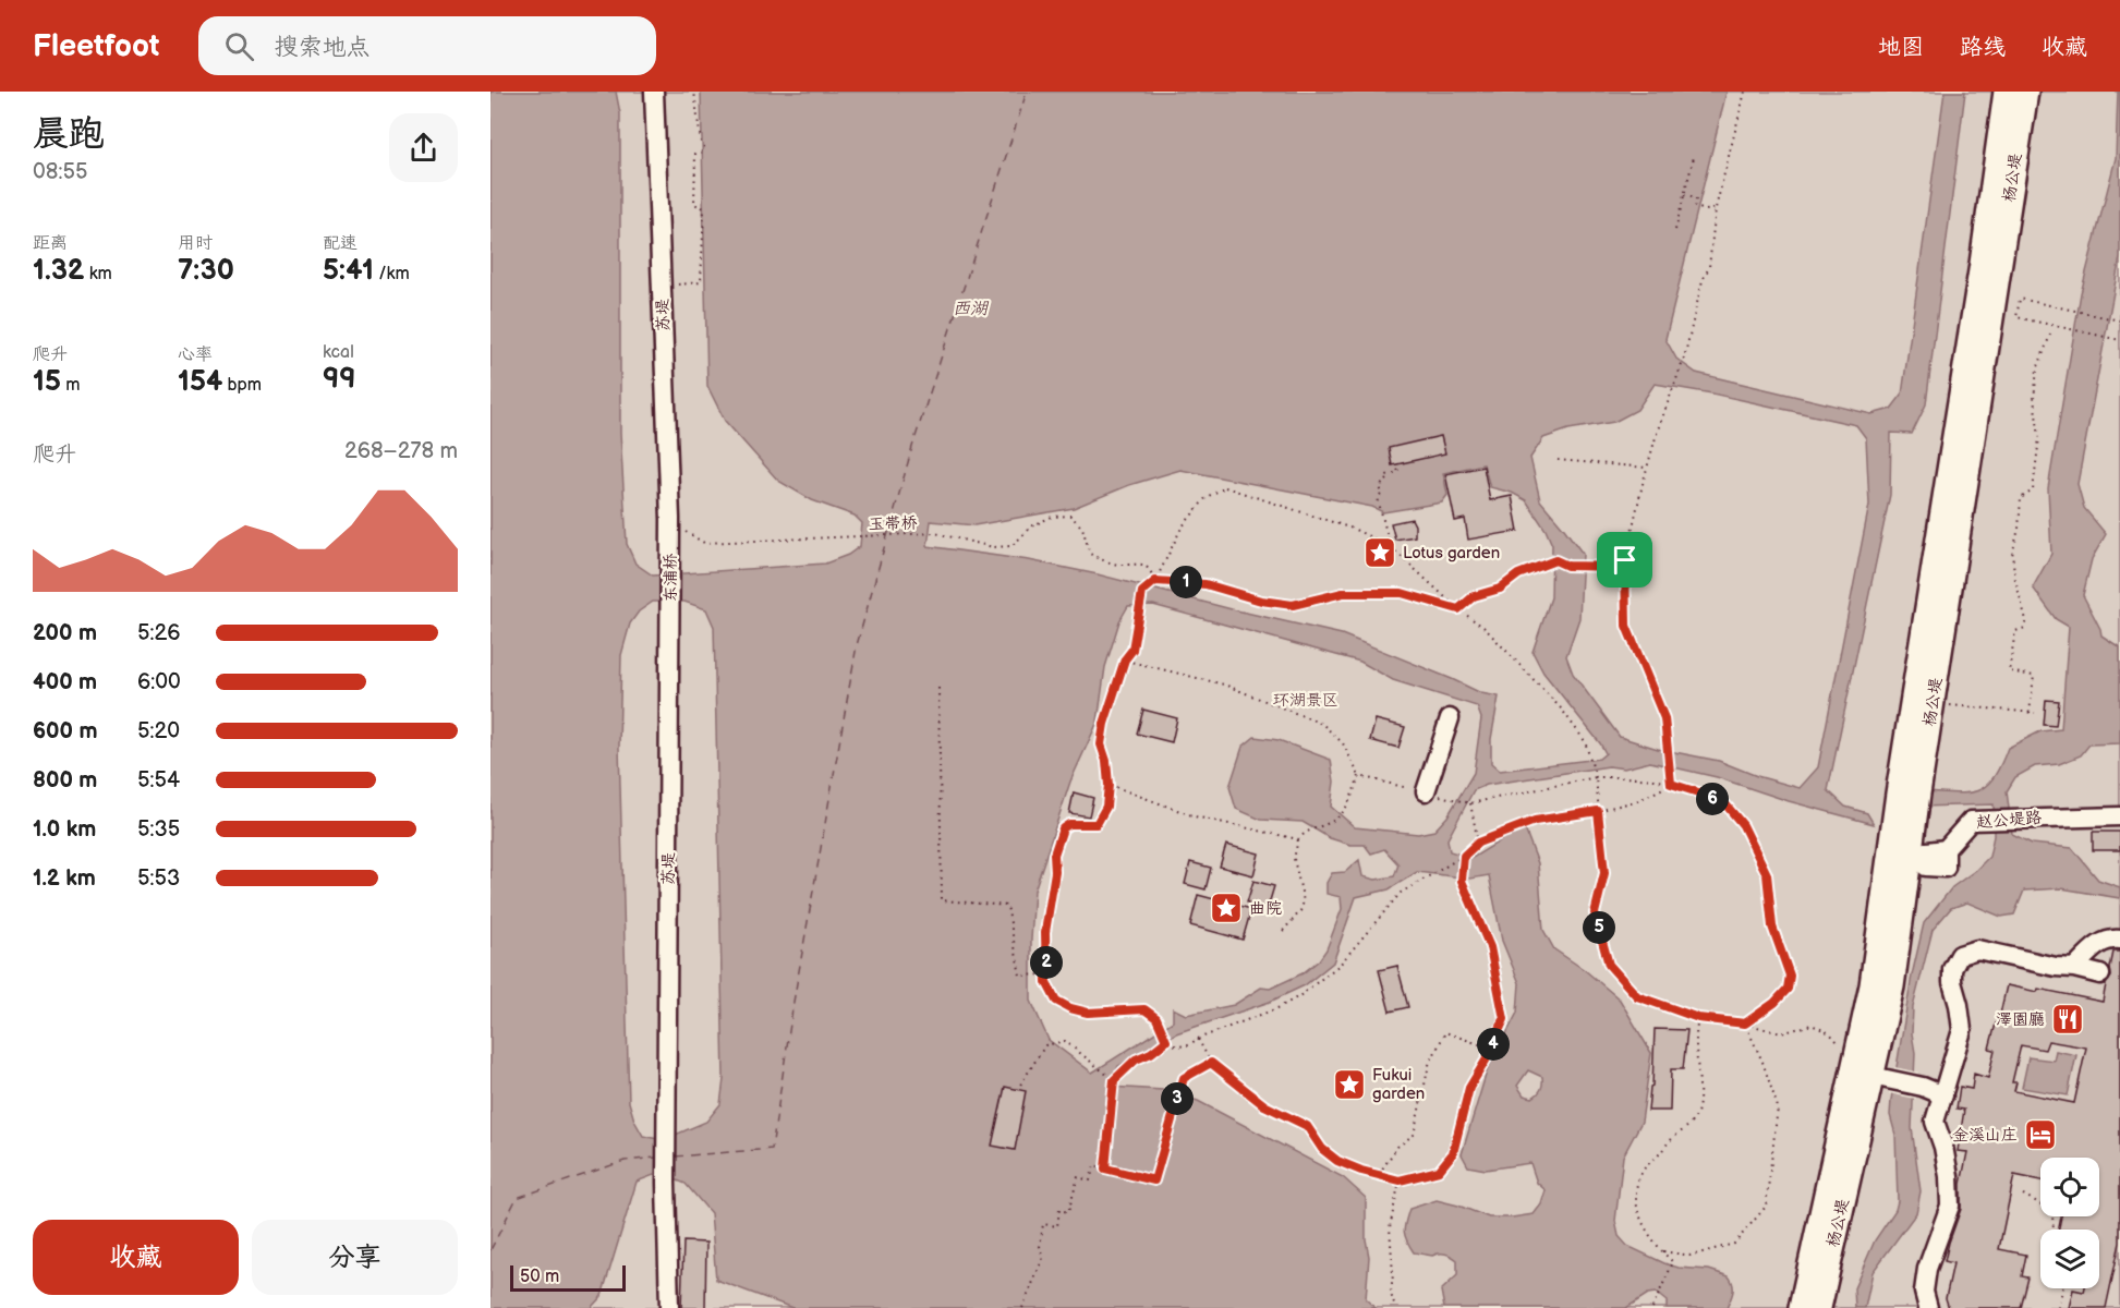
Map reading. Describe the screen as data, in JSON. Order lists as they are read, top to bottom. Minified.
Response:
{"streets":{"main road":["杨公堤"],"street":["苏堤","东浦桥","赵公堤路"],"path":["玉带桥"]},"crossings":[["杨公堤","赵公堤路"],["苏堤","玉带桥"],["苏堤","东浦桥"]],"water":["西湖"],"parks":["环湖景区"],"places":{"place":["Lotus garden","曲院","Fukui garden"],"restaurant":["澤園廳"],"hotel":["金溪山庄"]},"scale_bar":"50 m","page":{"header":"Fleetfoot","search":"搜索地点","nav":["地图","路线","收藏"],"heading":["晨跑","08:55"],"stats":[["距离","1.32 km"],["用时","7:30"],["配速","5:41 /km"],["爬升","15 m"],["心率","154 bpm"],["kcal","99"]],"chart":["爬升","268–278 m"],"pins":["1","6","5","2","4","3"],"list":[{"name":"200 m","note":"5:26"},{"name":"400 m","note":"6:00"},{"name":"600 m","note":"5:20"},{"name":"800 m","note":"5:54"},{"name":"1.0 km","note":"5:35"},{"name":"1.2 km","note":"5:53"}],"buttons":["收藏","分享"],"scale":"50 m"}}
